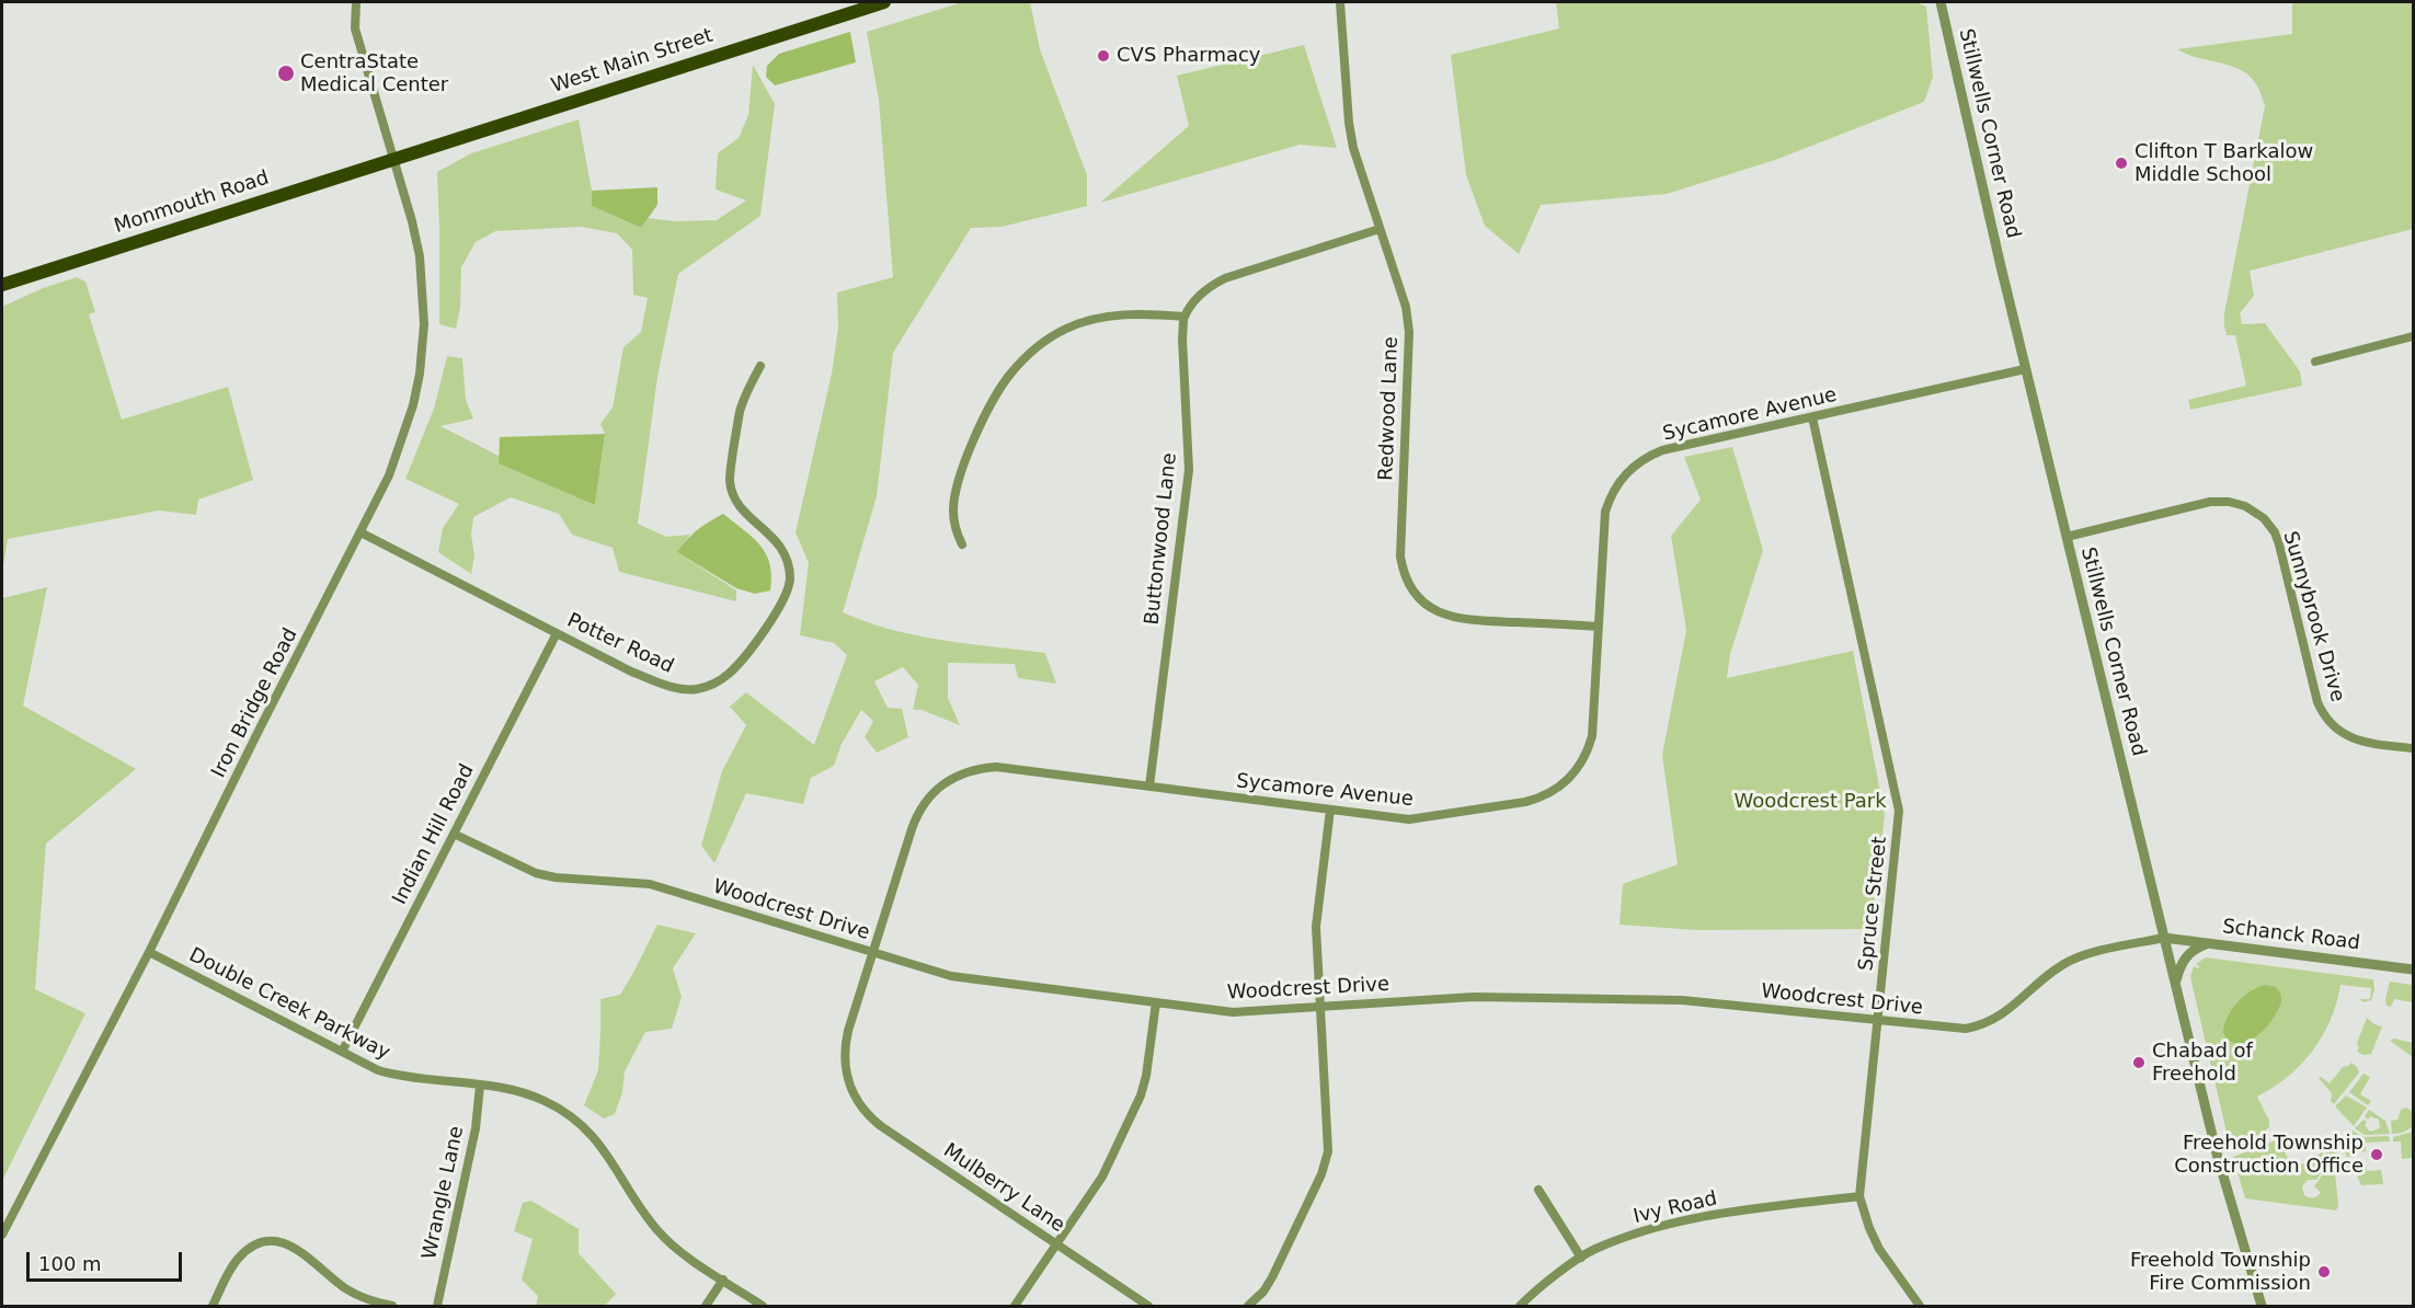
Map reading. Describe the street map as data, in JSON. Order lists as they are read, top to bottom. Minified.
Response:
{"streets":{"main road":["West Main Street","Monmouth Road"],"street":["Stillwells Corner Road","Redwood Lane","Sycamore Avenue","Buttonwood Lane","Sunnybrook Drive","Potter Road","Iron Bridge Road","Indian Hill Road","Spruce Street","Woodcrest Drive","Schanck Road","Double Creek Parkway","Mulberry Lane","Wrangle Lane","Ivy Road"]},"crossings":[["West Main Street","Monmouth Road"],["West Main Street","Iron Bridge Road"],["Stillwells Corner Road","Sycamore Avenue"],["Stillwells Corner Road","Sunnybrook Drive"],["Stillwells Corner Road","Woodcrest Drive"],["Stillwells Corner Road","Schanck Road"],["Monmouth Road","Iron Bridge Road"],["Redwood Lane","Sycamore Avenue"],["Sycamore Avenue","Buttonwood Lane"],["Sycamore Avenue","Spruce Street"],["Sycamore Avenue","Woodcrest Drive"],["Sycamore Avenue","Mulberry Lane"],["Potter Road","Iron Bridge Road"],["Potter Road","Indian Hill Road"],["Iron Bridge Road","Double Creek Parkway"],["Indian Hill Road","Woodcrest Drive"],["Indian Hill Road","Double Creek Parkway"],["Spruce Street","Woodcrest Drive"],["Spruce Street","Ivy Road"],["Woodcrest Drive","Schanck Road"],["Double Creek Parkway","Wrangle Lane"]],"parks":["Woodcrest Park"],"places":["CVS Pharmacy","CentraState Medical Center","Clifton T Barkalow Middle School","Chabad of Freehold","Freehold Township Construction Office","Freehold Township Fire Commission"],"scale_bar":"100 m"}
